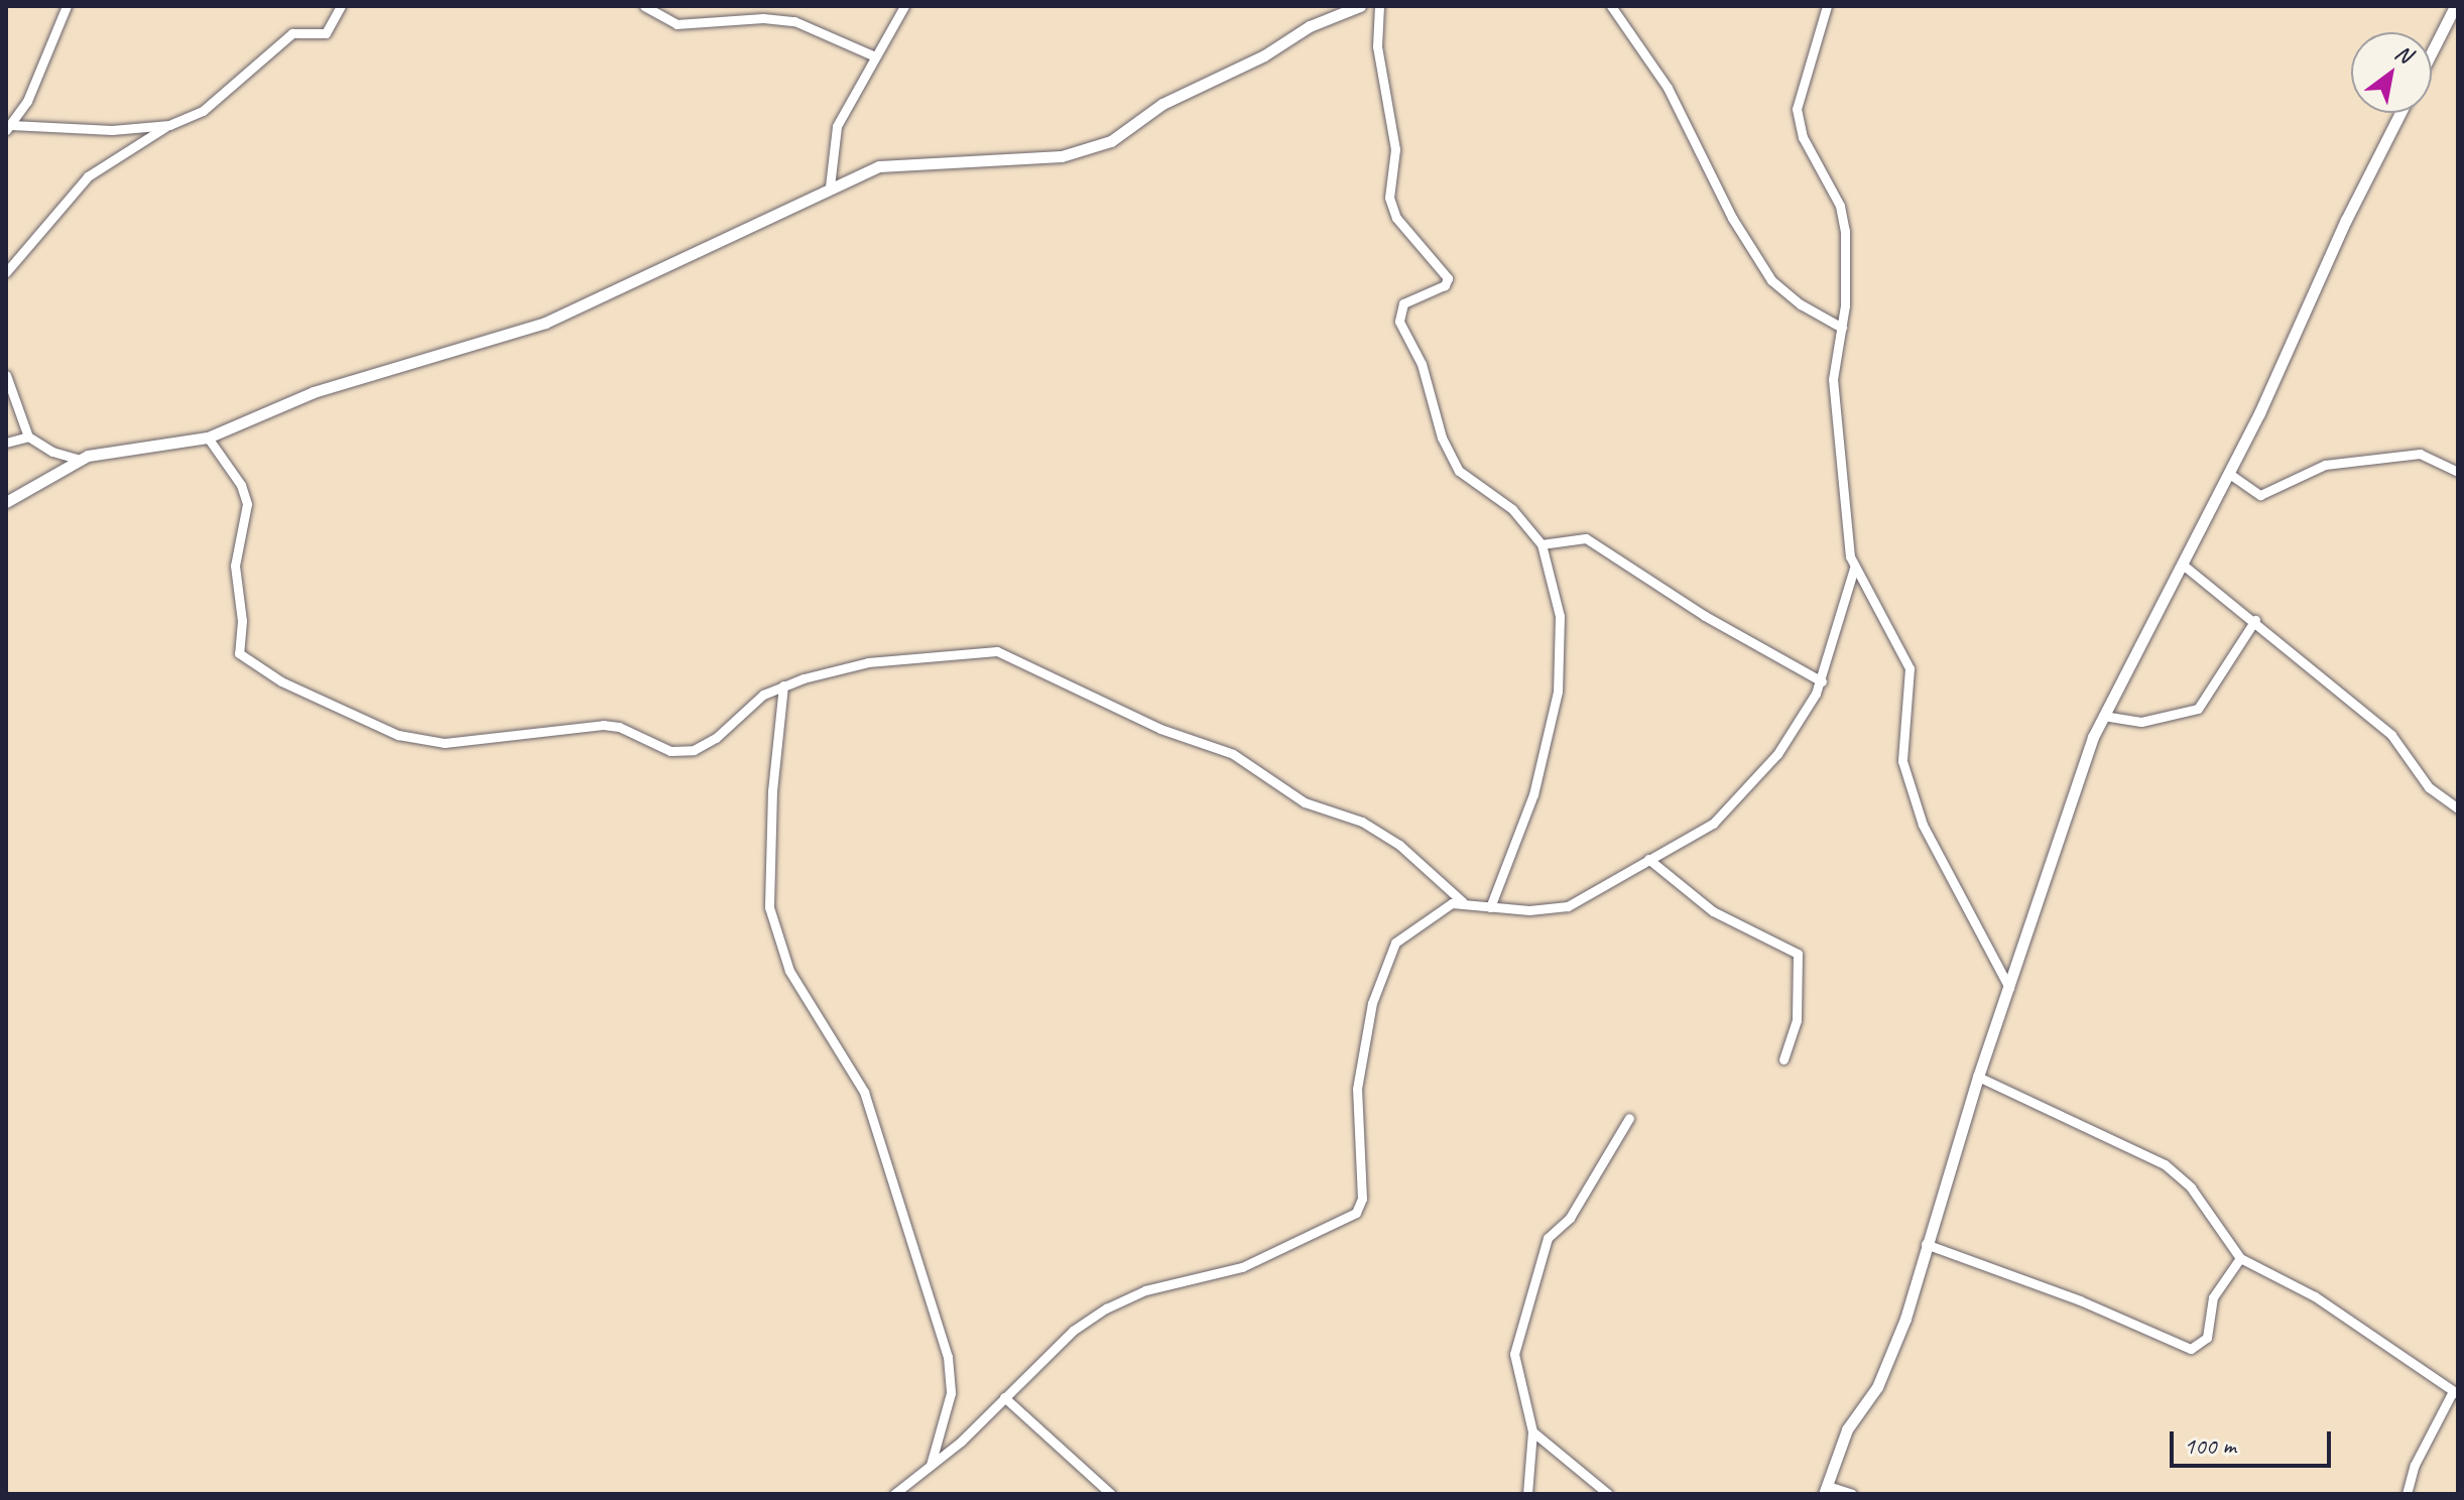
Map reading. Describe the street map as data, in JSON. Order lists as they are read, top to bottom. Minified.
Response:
{"scale_bar":"100 m","north":"top right"}
